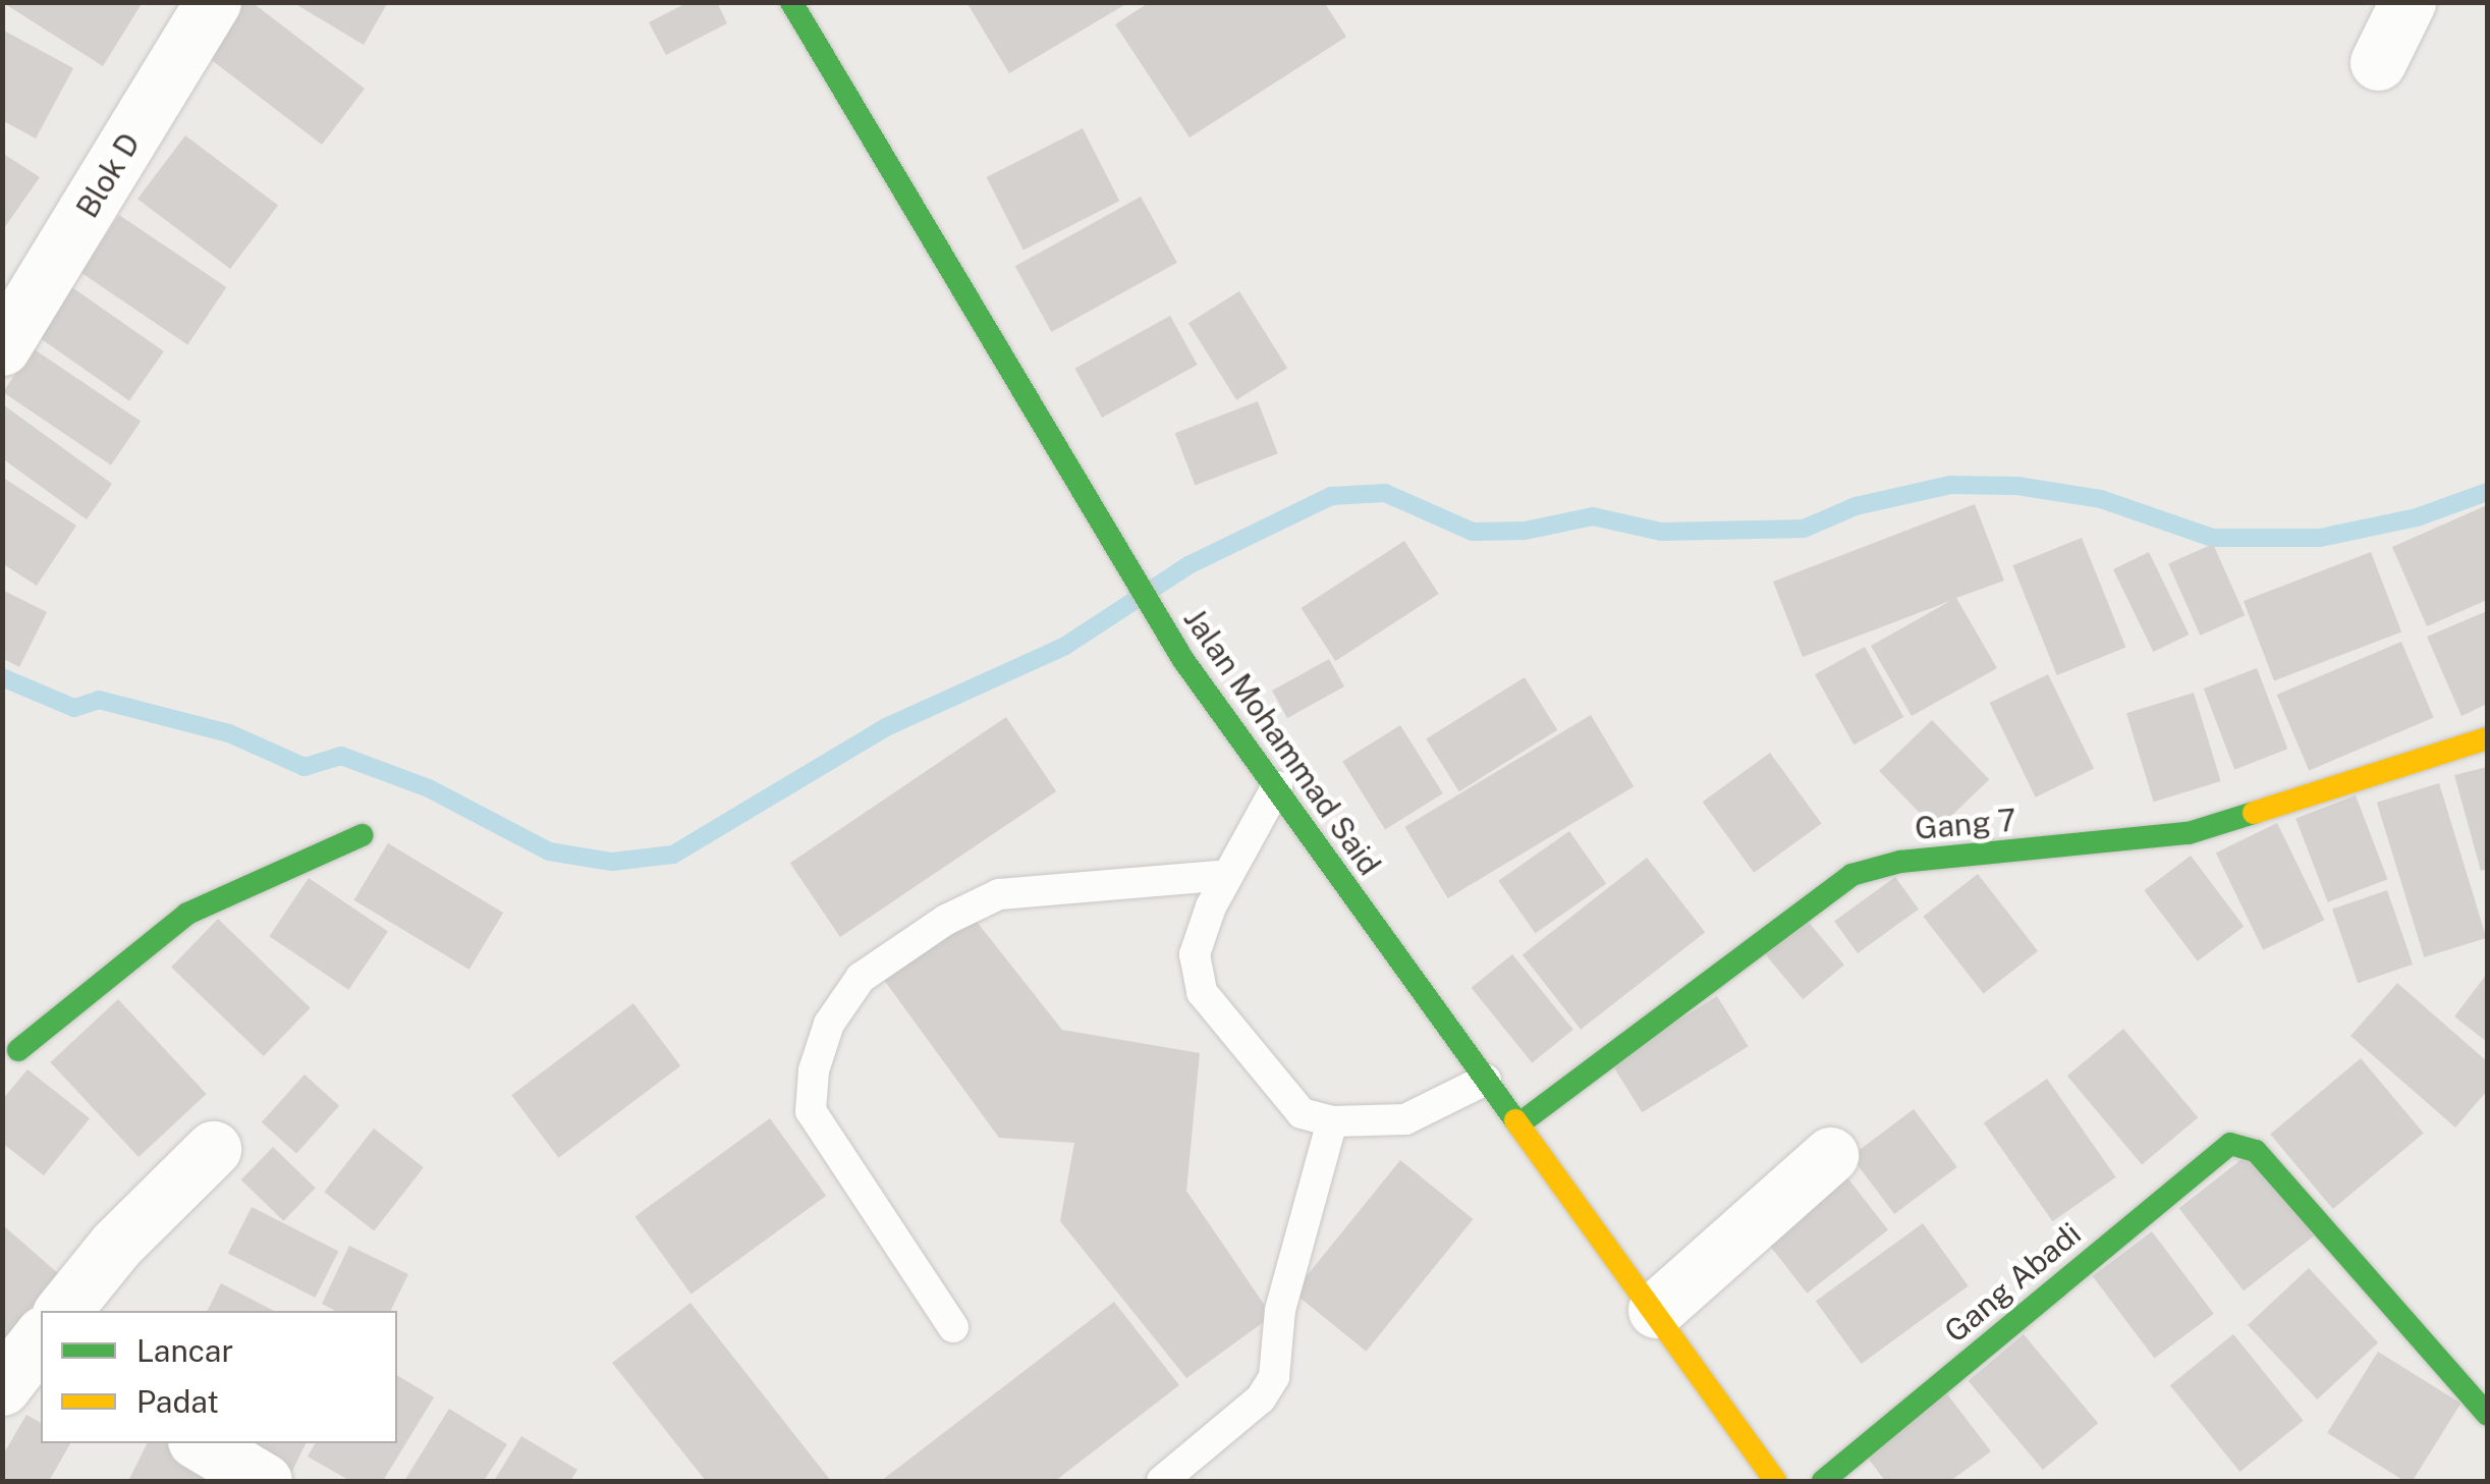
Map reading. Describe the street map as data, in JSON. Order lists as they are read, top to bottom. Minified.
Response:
{"streets":{"street":["Blok D","Jalan Mohammad Said","Gang 7","Gang Abadi"]},"crossings":[["Jalan Mohammad Said","Gang 7"]],"legend":["Lancar","Padat"]}
